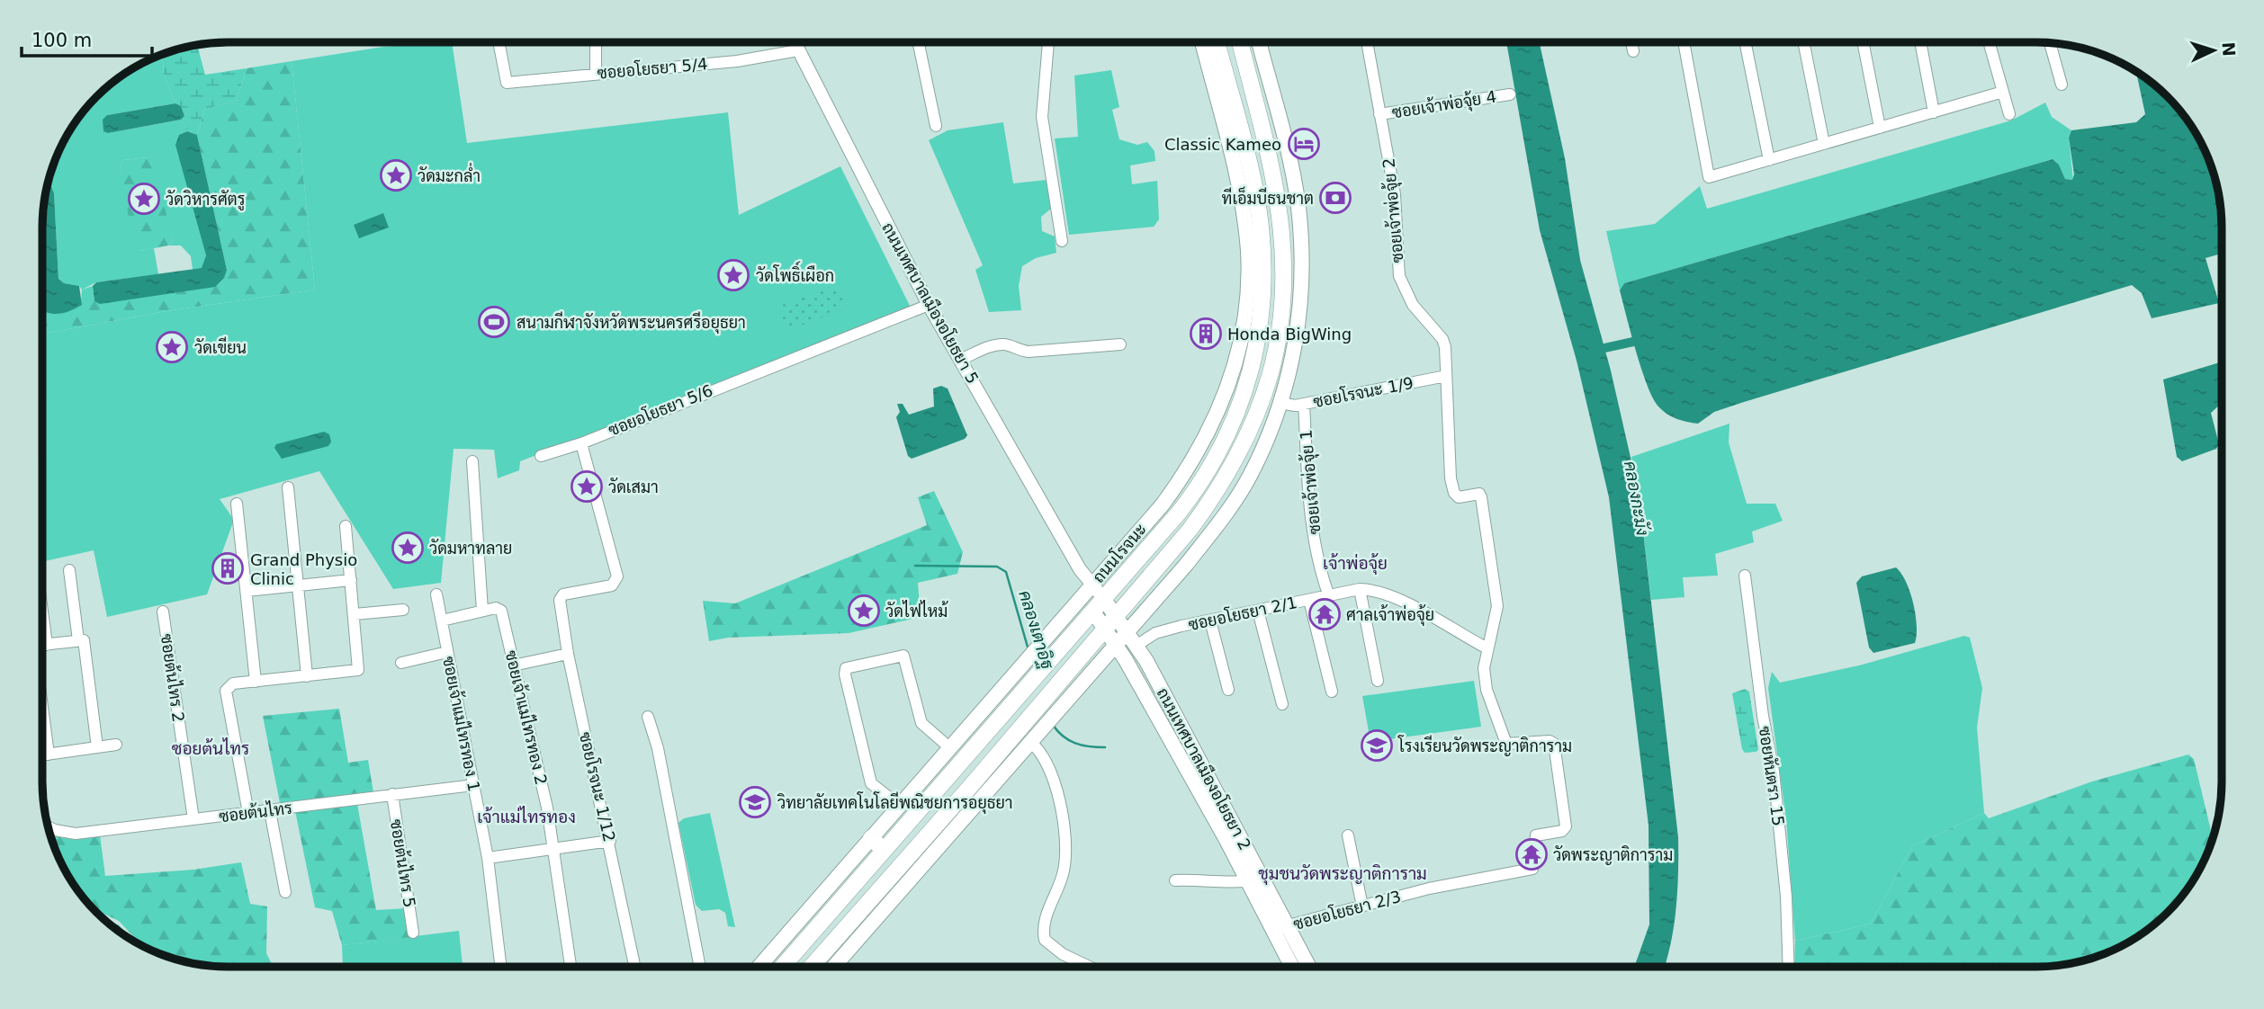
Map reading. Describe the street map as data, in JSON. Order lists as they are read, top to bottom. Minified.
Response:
{"streets":{"main road":["ถนนโรจนะ","ถนนเทศบาลเมืองอโยธยา 2"],"street":["ซอยอโยธยา 5/4","ซอยเจ้าพ่อจุ้ย 4","ซอยเจ้าพ่อจุ้ย 2","ถนนเทศบาลเมืองอโยธยา 5","ซอยโรจนะ 1/9","ซอยอโยธยา 5/6","ซอยเจ้าพ่อจุ้ย 1","ซอยอโยธยา 2/1","ซอยต้นไทร 2","ซอยเจ้าแม่ไทรทอง 2","ซอยเจ้าแม่ไทรทอง 1","ซอยหันตรา 15","ซอยโรจนะ 1/12","ซอยต้นไทร","ซอยต้นไทร 5","ซอยอโยธยา 2/3"]},"crossings":[["ซอยอโยธยา 5/4","ถนนเทศบาลเมืองอโยธยา 5"],["ซอยเจ้าพ่อจุ้ย 4","ซอยเจ้าพ่อจุ้ย 2"],["ซอยเจ้าพ่อจุ้ย 2","ซอยโรจนะ 1/9"],["ซอยเจ้าพ่อจุ้ย 2","ซอยอโยธยา 2/1"],["ซอยเจ้าพ่อจุ้ย 2","ซอยอโยธยา 2/3"],["ถนนเทศบาลเมืองอโยธยา 5","ซอยอโยธยา 5/6"],["ถนนเทศบาลเมืองอโยธยา 5","ถนนโรจนะ"],["ถนนเทศบาลเมืองอโยธยา 5","ถนนเทศบาลเมืองอโยธยา 2"],["ซอยโรจนะ 1/9","ซอยเจ้าพ่อจุ้ย 1"],["ซอยอโยธยา 5/6","ซอยโรจนะ 1/12"],["ซอยเจ้าพ่อจุ้ย 1","ซอยอโยธยา 2/1"],["ถนนโรจนะ","ถนนเทศบาลเมืองอโยธยา 2"],["ซอยอโยธยา 2/1","ถนนเทศบาลเมืองอโยธยา 2"],["ซอยอโยธยา 2/1","ซอยอโยธยา 2/3"],["ซอยต้นไทร 2","ซอยต้นไทร"],["ซอยเจ้าแม่ไทรทอง 1","ซอยต้นไทร"],["ถนนเทศบาลเมืองอโยธยา 2","ซอยอโยธยา 2/3"],["ซอยต้นไทร","ซอยต้นไทร 5"]],"districts":["เจ้าพ่อจุ้ย","ซอยต้นไทร","เจ้าแม่ไทรทอง","ชุมชนวัดพระญาติการาม"],"water":["คลองกะมัง","คลองเตาอิฐ"],"places":{"hotel":["Classic Kameo"],"place":["วัดมะกล่ำ","วัดวิหารศัตรู","วัดโพธิ์เผือก","วัดเขียน","วัดเสมา","วัดมหาทลาย","วัดไฟไหม้"],"bank":["ทีเอ็มบีธนชาต"],"sports":["สนามกีฬาจังหวัดพระนครศรีอยุธยา"],"building":["Honda BigWing","Grand Physio Clinic"],"temple":["ศาลเจ้าพ่อจุ้ย","วัดพระญาติการาม"],"school or university":["โรงเรียนวัดพระญาติการาม","วิทยาลัยเทคโนโลยีพณิชยการอยุธยา"]},"scale_bar":"100 m","north":"right"}
